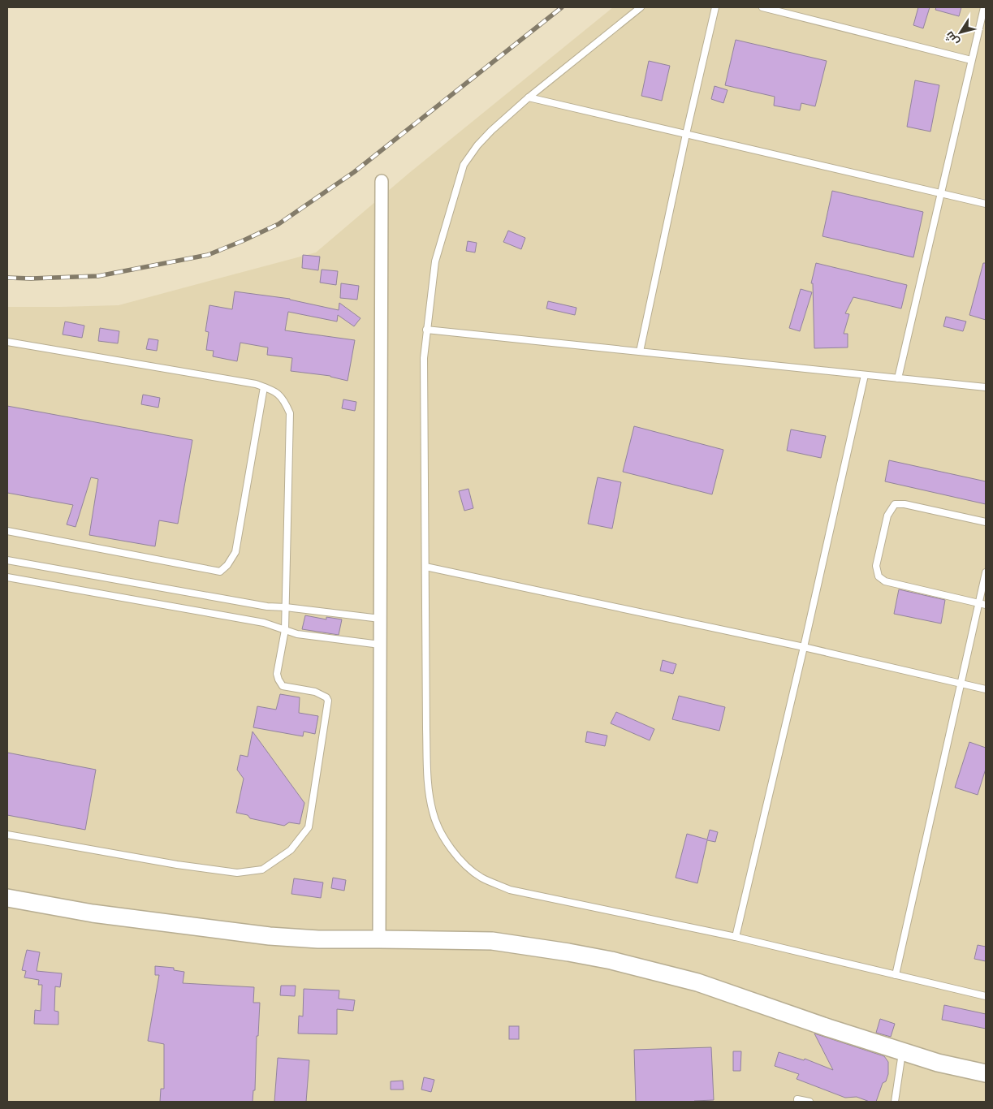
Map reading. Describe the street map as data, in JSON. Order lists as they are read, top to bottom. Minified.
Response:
{"north":"bottom left"}
